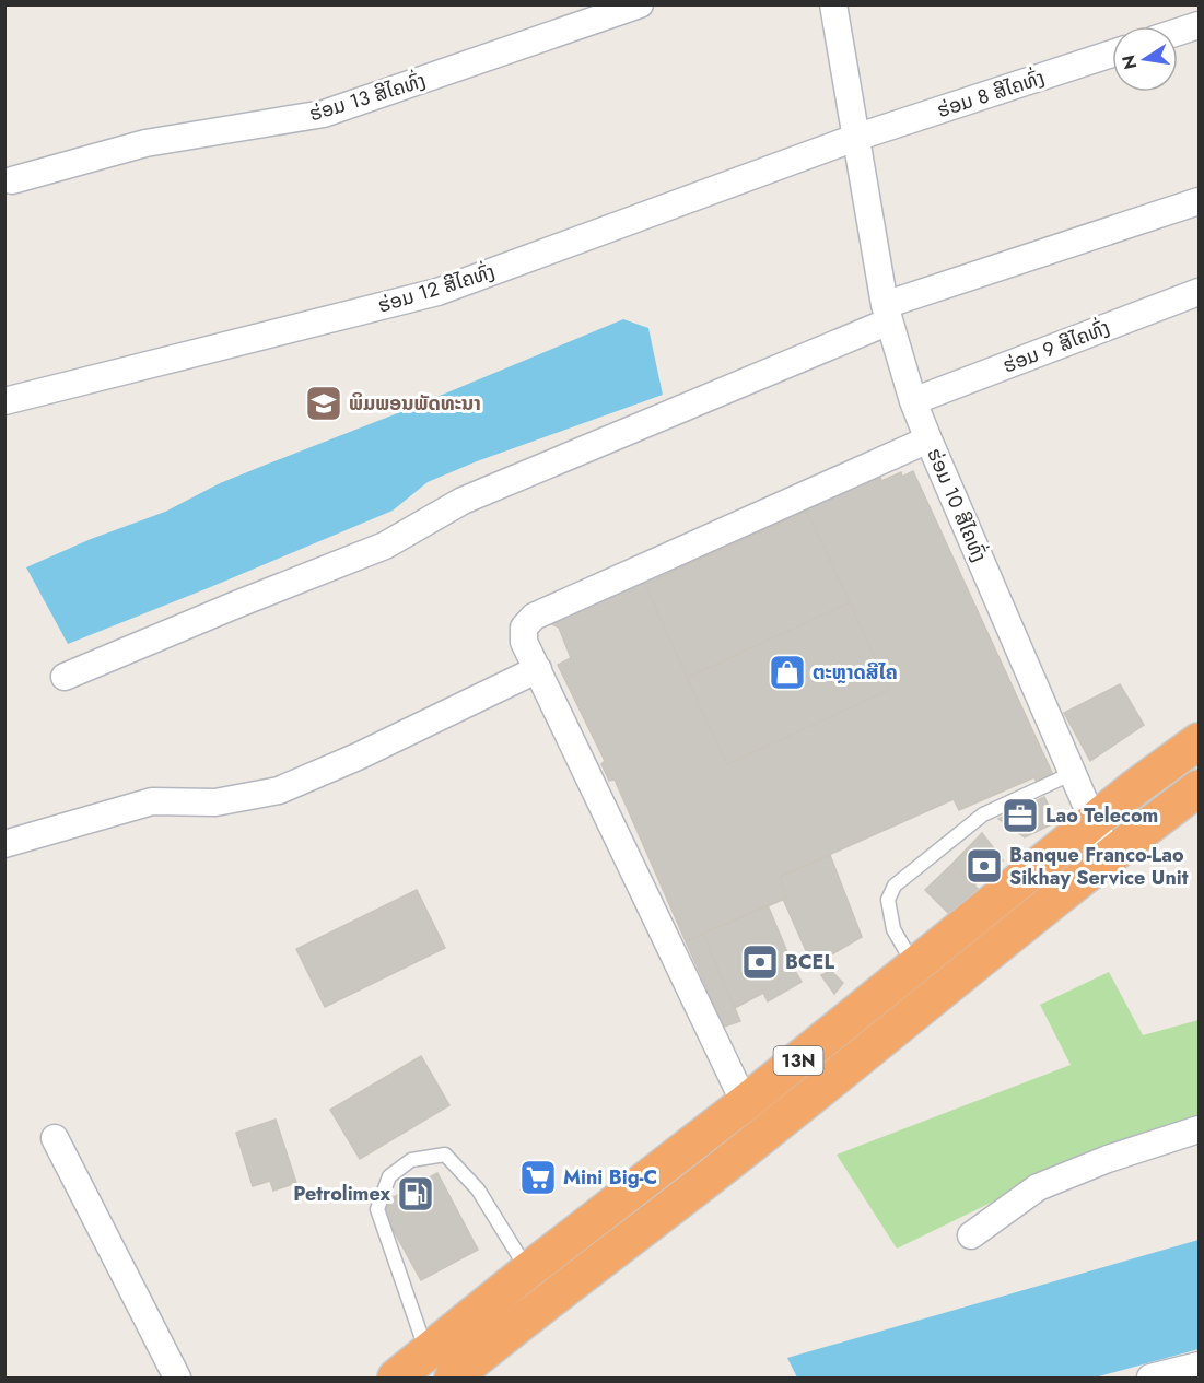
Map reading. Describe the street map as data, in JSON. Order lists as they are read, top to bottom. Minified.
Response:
{"streets":{"highway":["13N"],"street":["ຮ່ອມ 8 ສີໄຄທົ່ງ","ຮ່ອມ 13 ສີໄຄທົ່ງ","ຮ່ອມ 12 ສີໄຄທົ່ງ","ຮ່ອມ 9 ສີໄຄທົ່ງ","ຮ່ອມ 10 ສີໄຄທົ່ງ"]},"crossings":[["ຮ່ອມ 8 ສີໄຄທົ່ງ","ຮ່ອມ 12 ສີໄຄທົ່ງ"],["ຮ່ອມ 8 ສີໄຄທົ່ງ","ຮ່ອມ 10 ສີໄຄທົ່ງ"],["ຮ່ອມ 12 ສີໄຄທົ່ງ","ຮ່ອມ 10 ສີໄຄທົ່ງ"],["ຮ່ອມ 9 ສີໄຄທົ່ງ","ຮ່ອມ 10 ສີໄຄທົ່ງ"],["ຮ່ອມ 10 ສີໄຄທົ່ງ","13N"]],"places":{"school or university":["ພິມພອນພັດທະນາ"],"shop":["ຕະຫຼາດສີໄຄ"],"office":["Lao Telecom"],"bank":["Banque Franco-Lao Sikhay Service Unit","BCEL"],"supermarket":["Mini Big-C"],"fuel station":["Petrolimex"]},"north":"left"}
